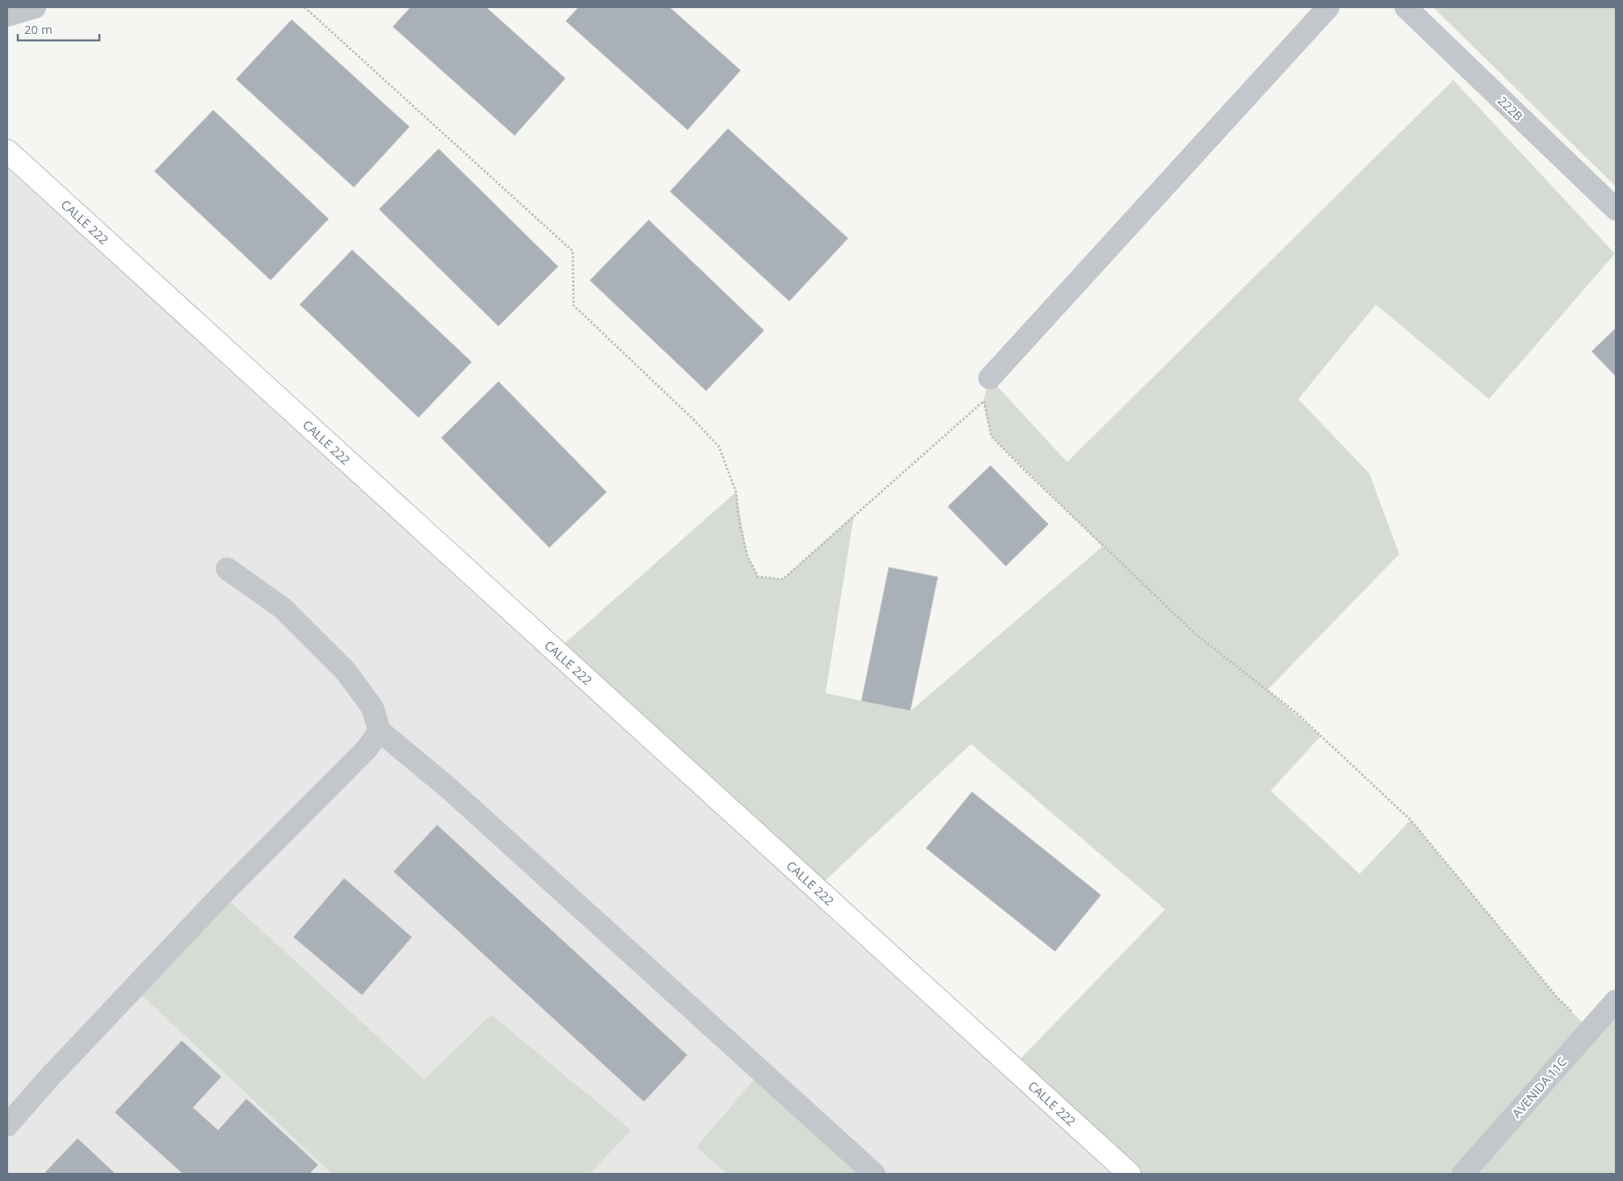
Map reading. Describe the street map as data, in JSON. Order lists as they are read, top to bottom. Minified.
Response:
{"streets":{"main road":["CALLE 222"],"street":["222B","AVENIDA 11C"]},"scale_bar":"20 m"}
